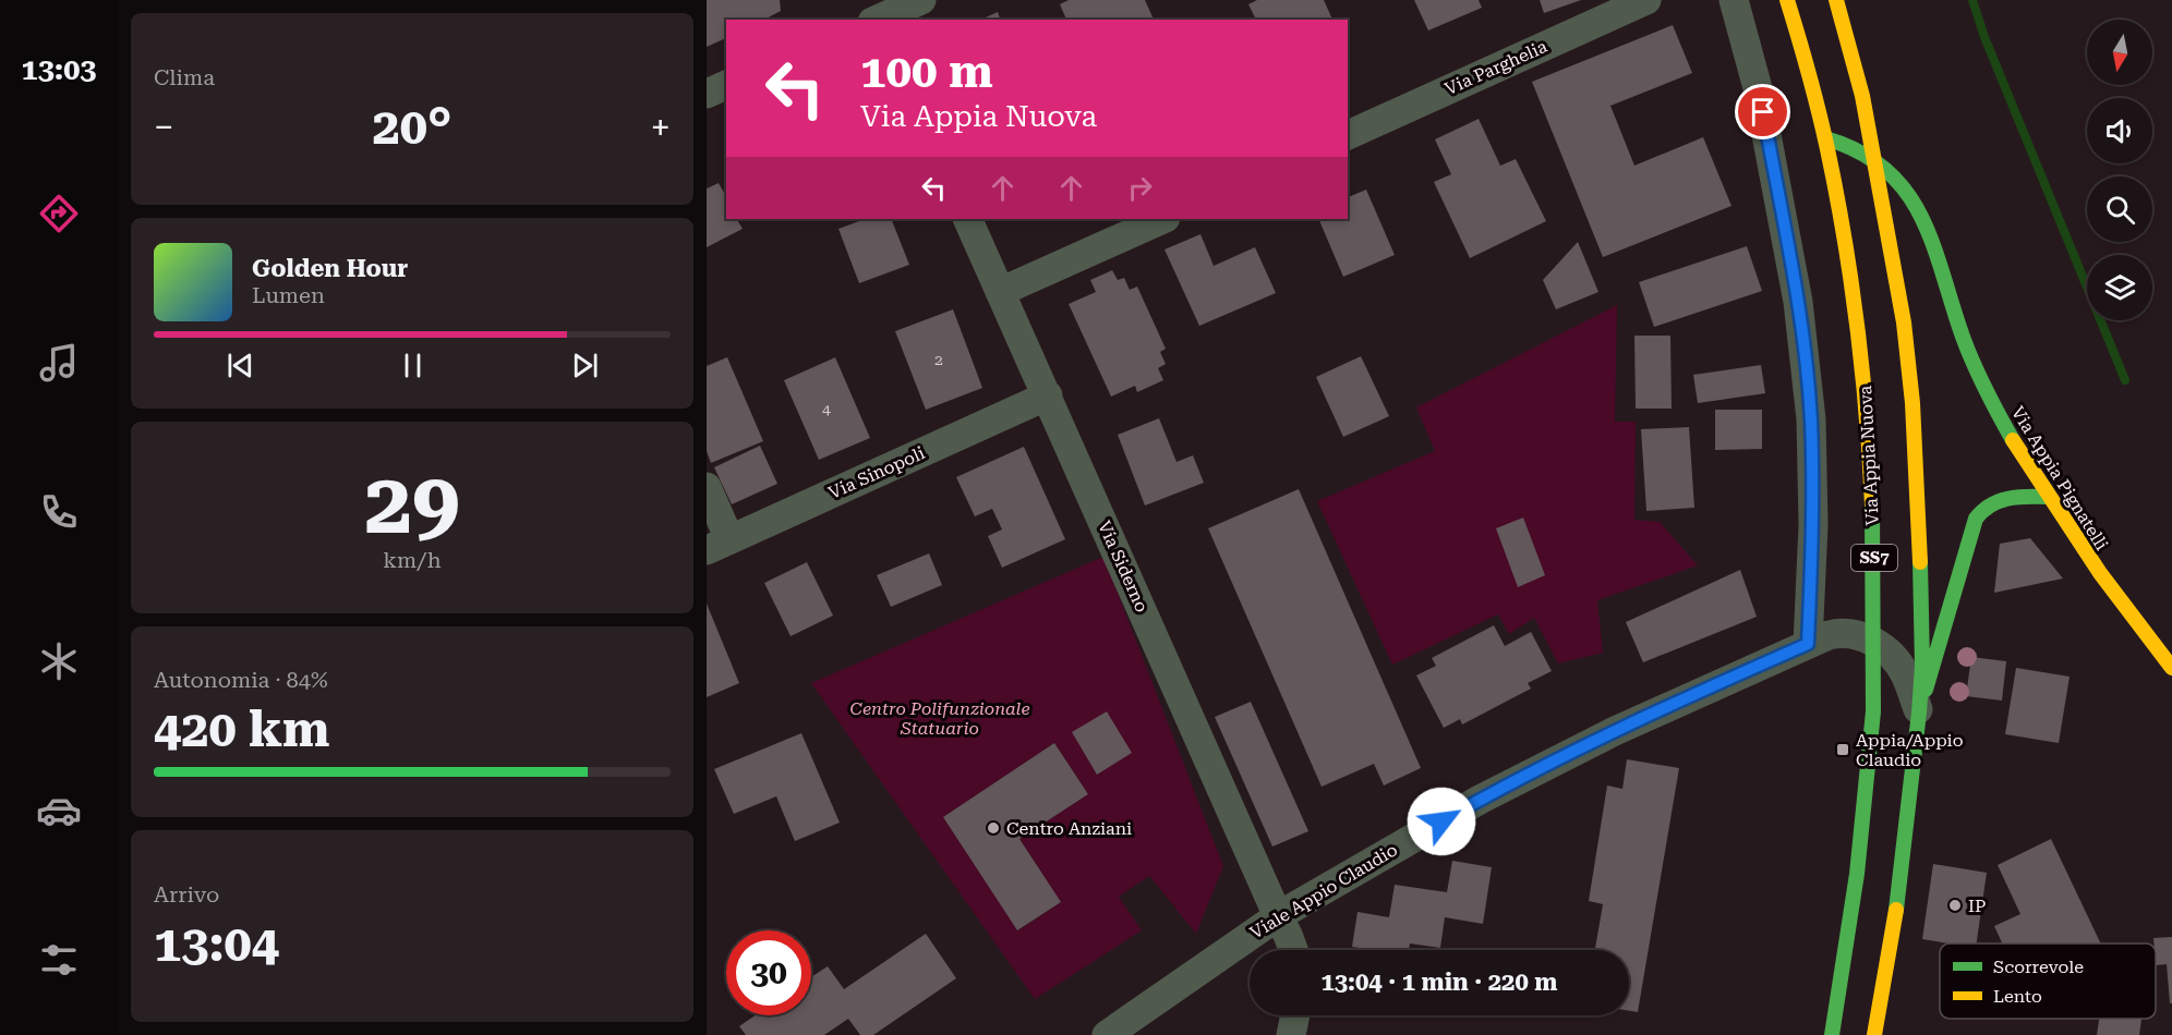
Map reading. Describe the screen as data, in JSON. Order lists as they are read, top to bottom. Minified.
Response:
{"streets":{"main road":["Via Appia Nuova","Via Appia Pignatelli","SS7"],"street":["Via Parghelia","Via Sinopoli","Via Siderno","Viale Appio Claudio"]},"crossings":[["Via Appia Nuova","Via Appia Pignatelli"],["Via Appia Nuova","Viale Appio Claudio"],["Via Sinopoli","Via Siderno"],["Via Appia Pignatelli","SS7"],["Via Siderno","Viale Appio Claudio"]],"parks":["Centro Polifunzionale Statuario"],"places":{"transit":["Appia/Appio Claudio"],"other":["Centro Anziani","IP"]},"house_numbers":["2","4"],"legend":["Scorrevole","Lento"],"north":"bottom","page":{"tabs":"13:03","tile":["Clima",["29","km/h"],["Autonomia · 84%","420 km"],["Arrivo","13:04"]],"turn":["100 m","Via Appia Nuova"],"heat":["−","20°","+"],"song":["Golden Hour","Lumen"],"limit":"30","trip":"13:04 · 1 min · 220 m"}}
